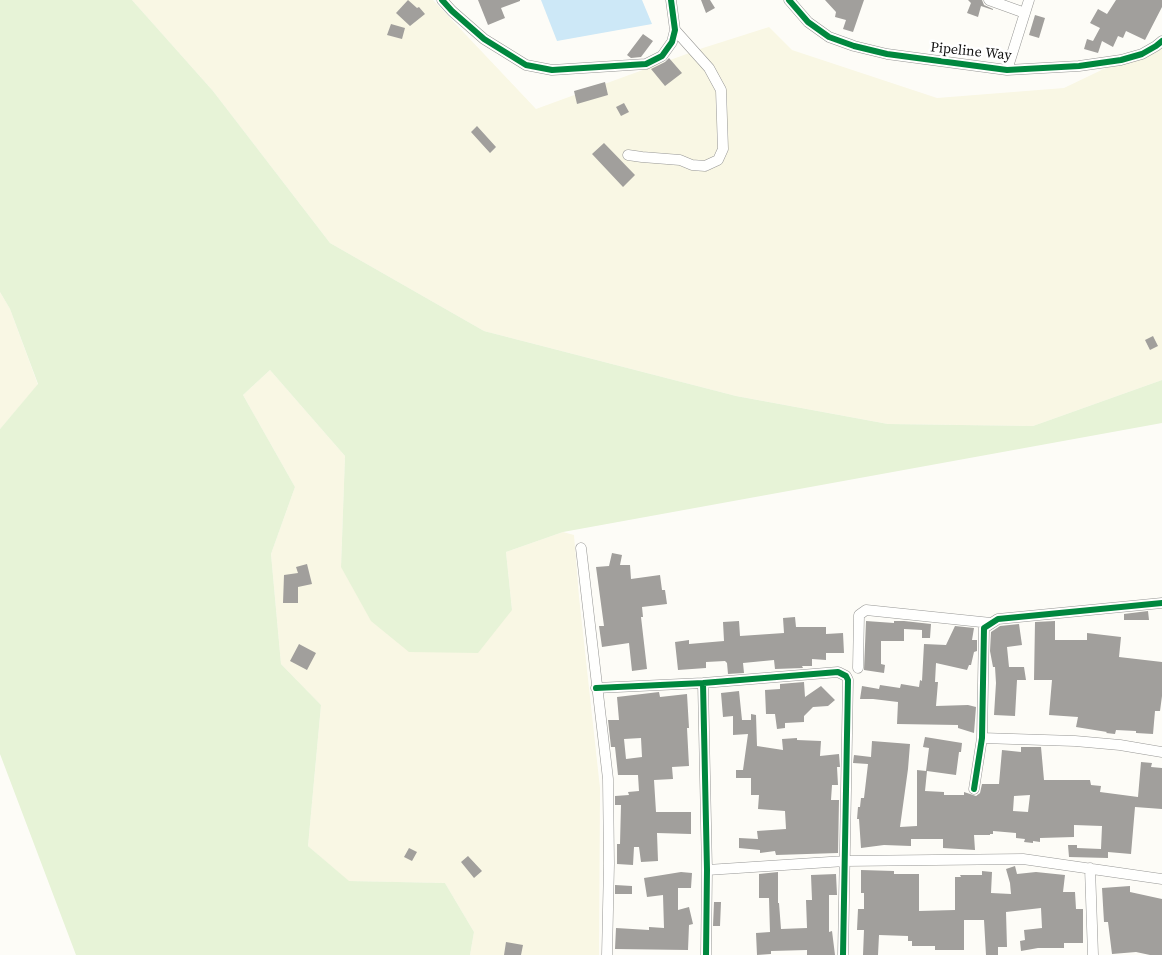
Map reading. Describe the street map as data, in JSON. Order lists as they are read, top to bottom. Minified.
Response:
{"streets":{"street":["Pipeline Way"]}}
